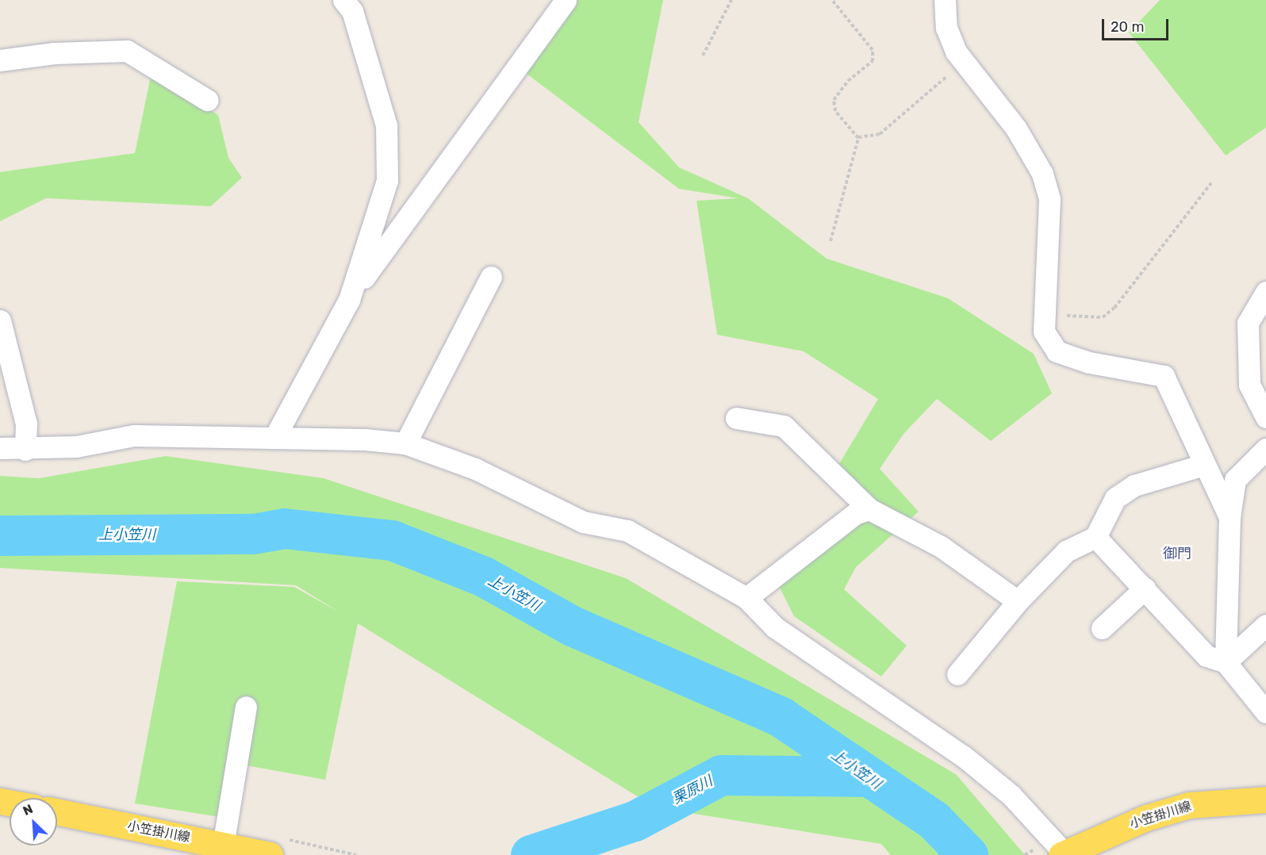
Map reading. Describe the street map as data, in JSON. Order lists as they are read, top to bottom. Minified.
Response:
{"streets":{"main road":["小笠掛川線"]},"districts":["御門"],"water":["上小笠川","栗原川"],"scale_bar":"20 m","north":"top left"}
